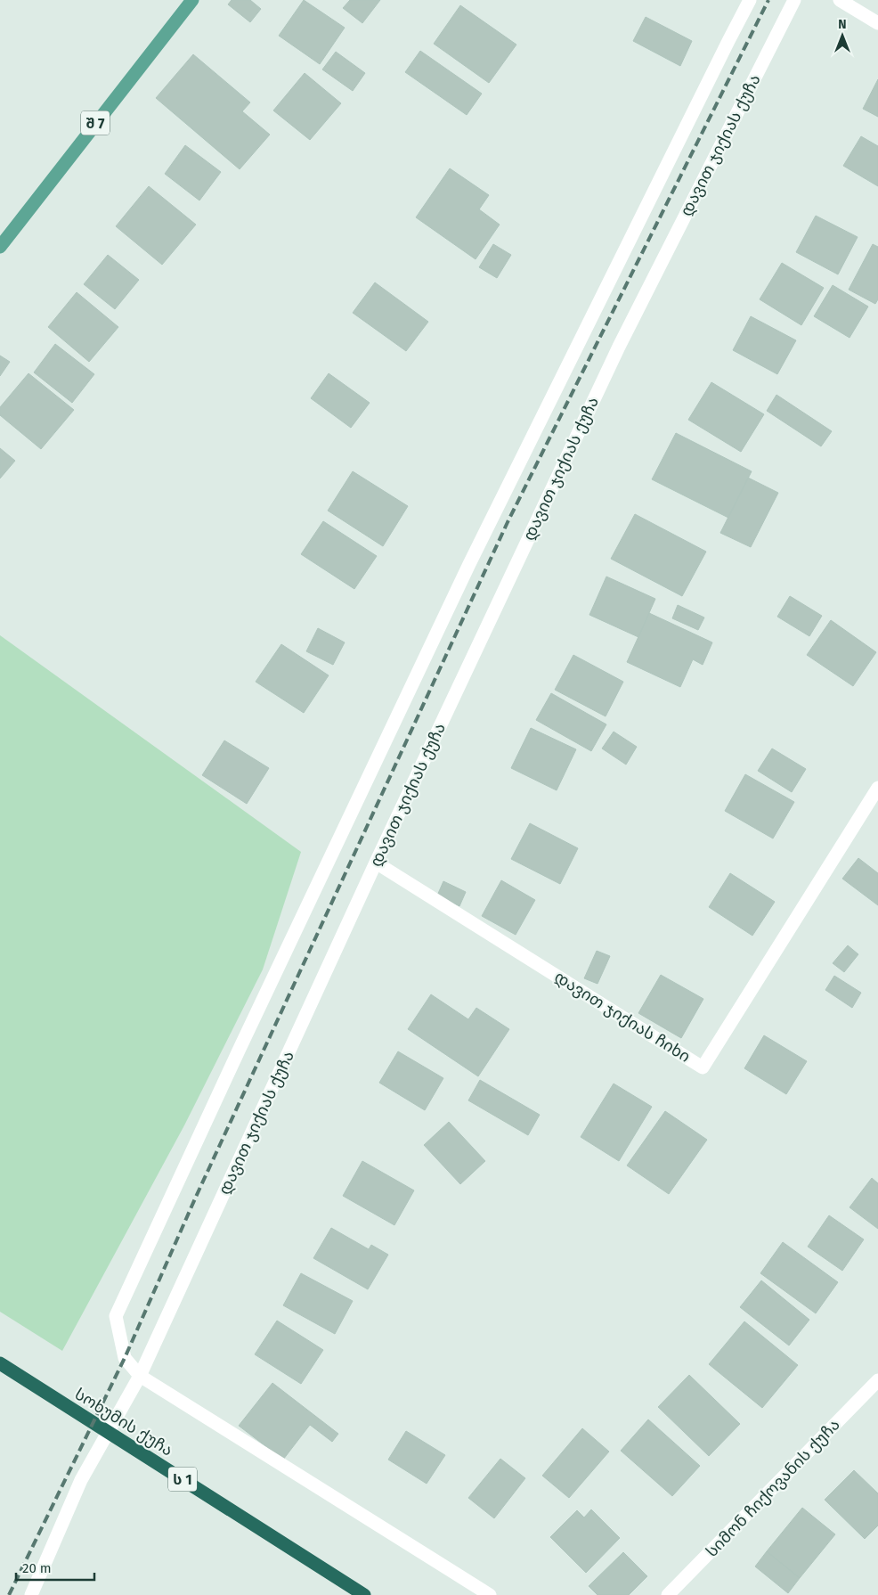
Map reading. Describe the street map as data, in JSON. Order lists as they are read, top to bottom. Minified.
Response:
{"streets":{"highway":["სოხუმის ქუჩა","ს 1"],"main road":["შ 7"],"street":["დავით ჯიქიას ქუჩა","დავით ჯიქიას ჩიხი","სიმონ ჩიქოვანის ქუჩა"]},"crossings":[["დავით ჯიქიას ქუჩა","დავით ჯიქიას ჩიხი"]],"scale_bar":"20 m","north":"top"}
